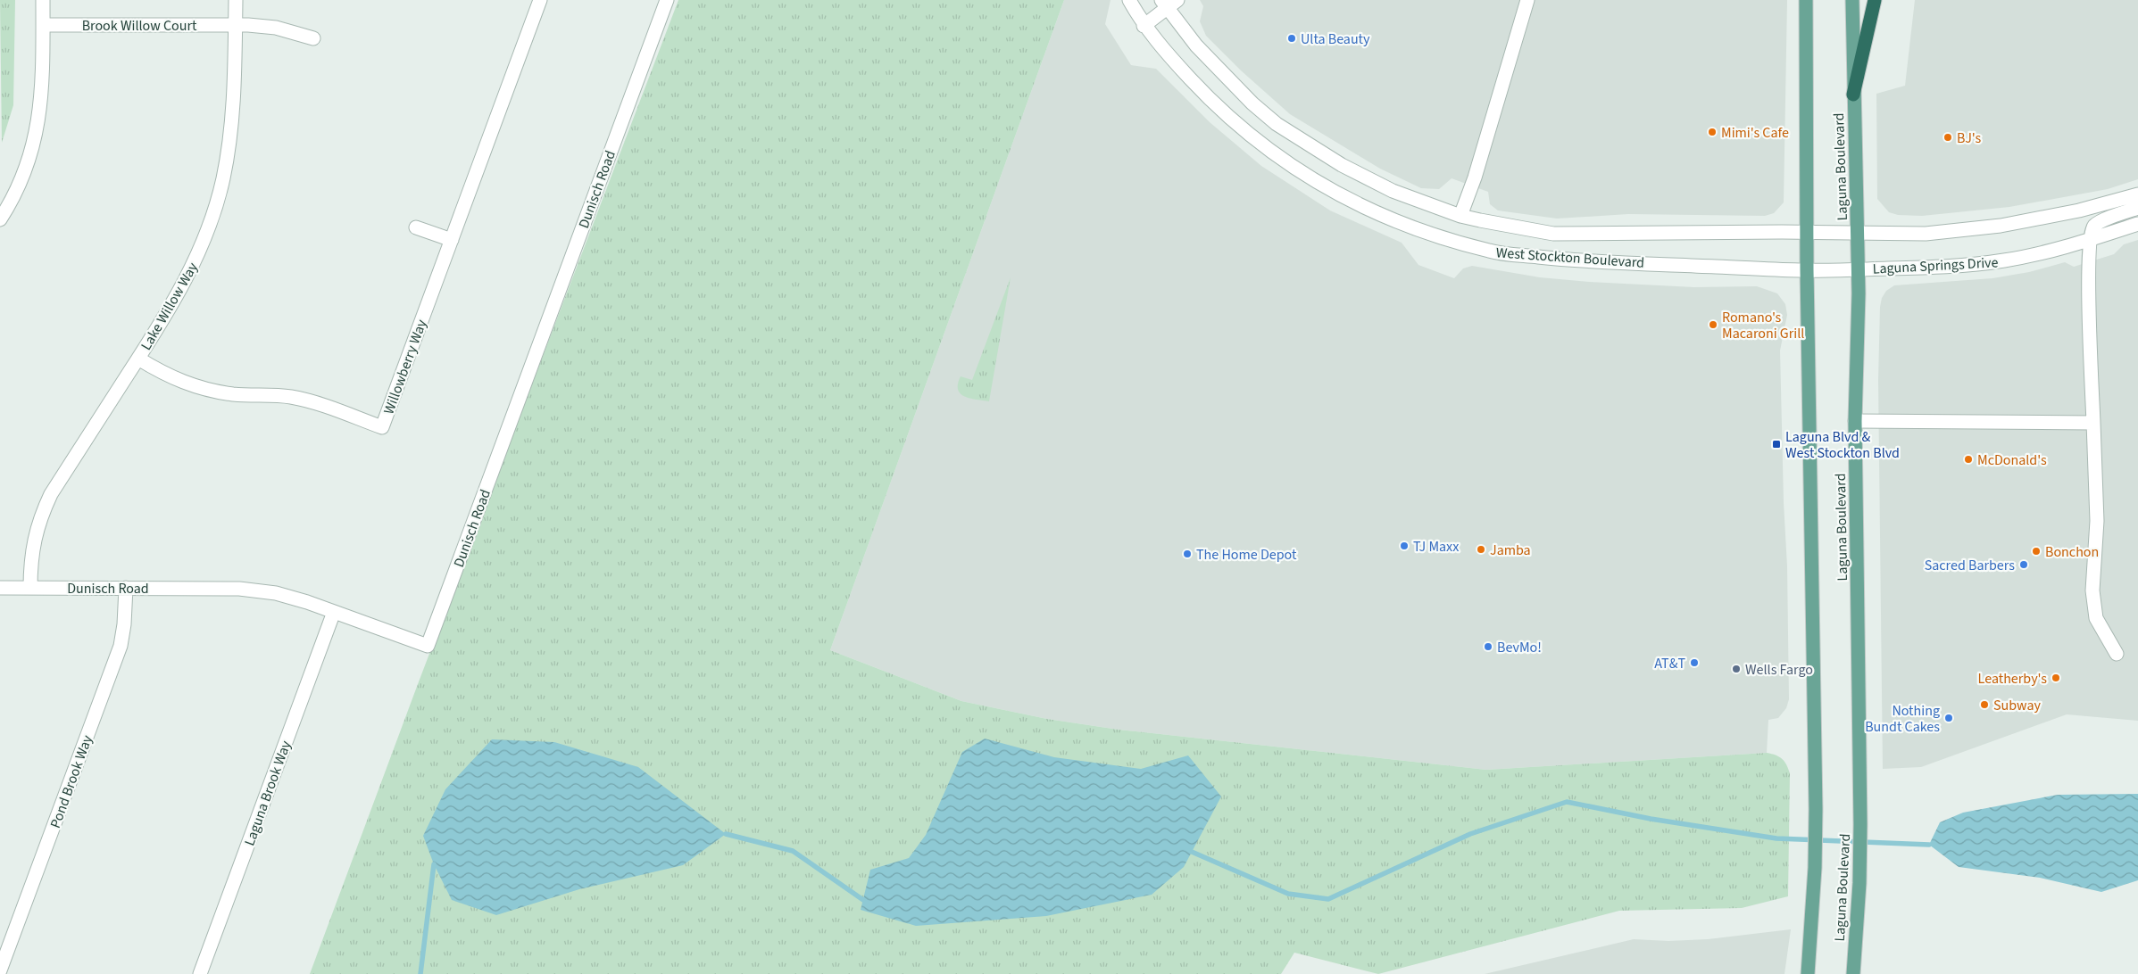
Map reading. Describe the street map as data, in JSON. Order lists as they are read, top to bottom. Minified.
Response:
{"streets":{"main road":["Laguna Boulevard"],"street":["Brook Willow Court","Dunisch Road","West Stockton Boulevard","Laguna Springs Drive","Lake Willow Way","Willowberry Way","Pond Brook Way","Laguna Brook Way"]},"crossings":[["Brook Willow Court","Lake Willow Way"],["Laguna Boulevard","West Stockton Boulevard"],["Laguna Boulevard","Laguna Springs Drive"],["Dunisch Road","Lake Willow Way"],["Dunisch Road","Pond Brook Way"],["Dunisch Road","Laguna Brook Way"],["West Stockton Boulevard","Laguna Springs Drive"],["Lake Willow Way","Willowberry Way"]],"places":{"other":["Ulta Beauty","Mimi's Cafe","BJ's","Romano's Macaroni Grill","McDonald's","TJ Maxx","Jamba","Bonchon","The Home Depot","Sacred Barbers","BevMo!","AT&T","Wells Fargo","Leatherby's","Subway","Nothing Bundt Cakes"],"transit":["Laguna Blvd & West Stockton Blvd"]}}
